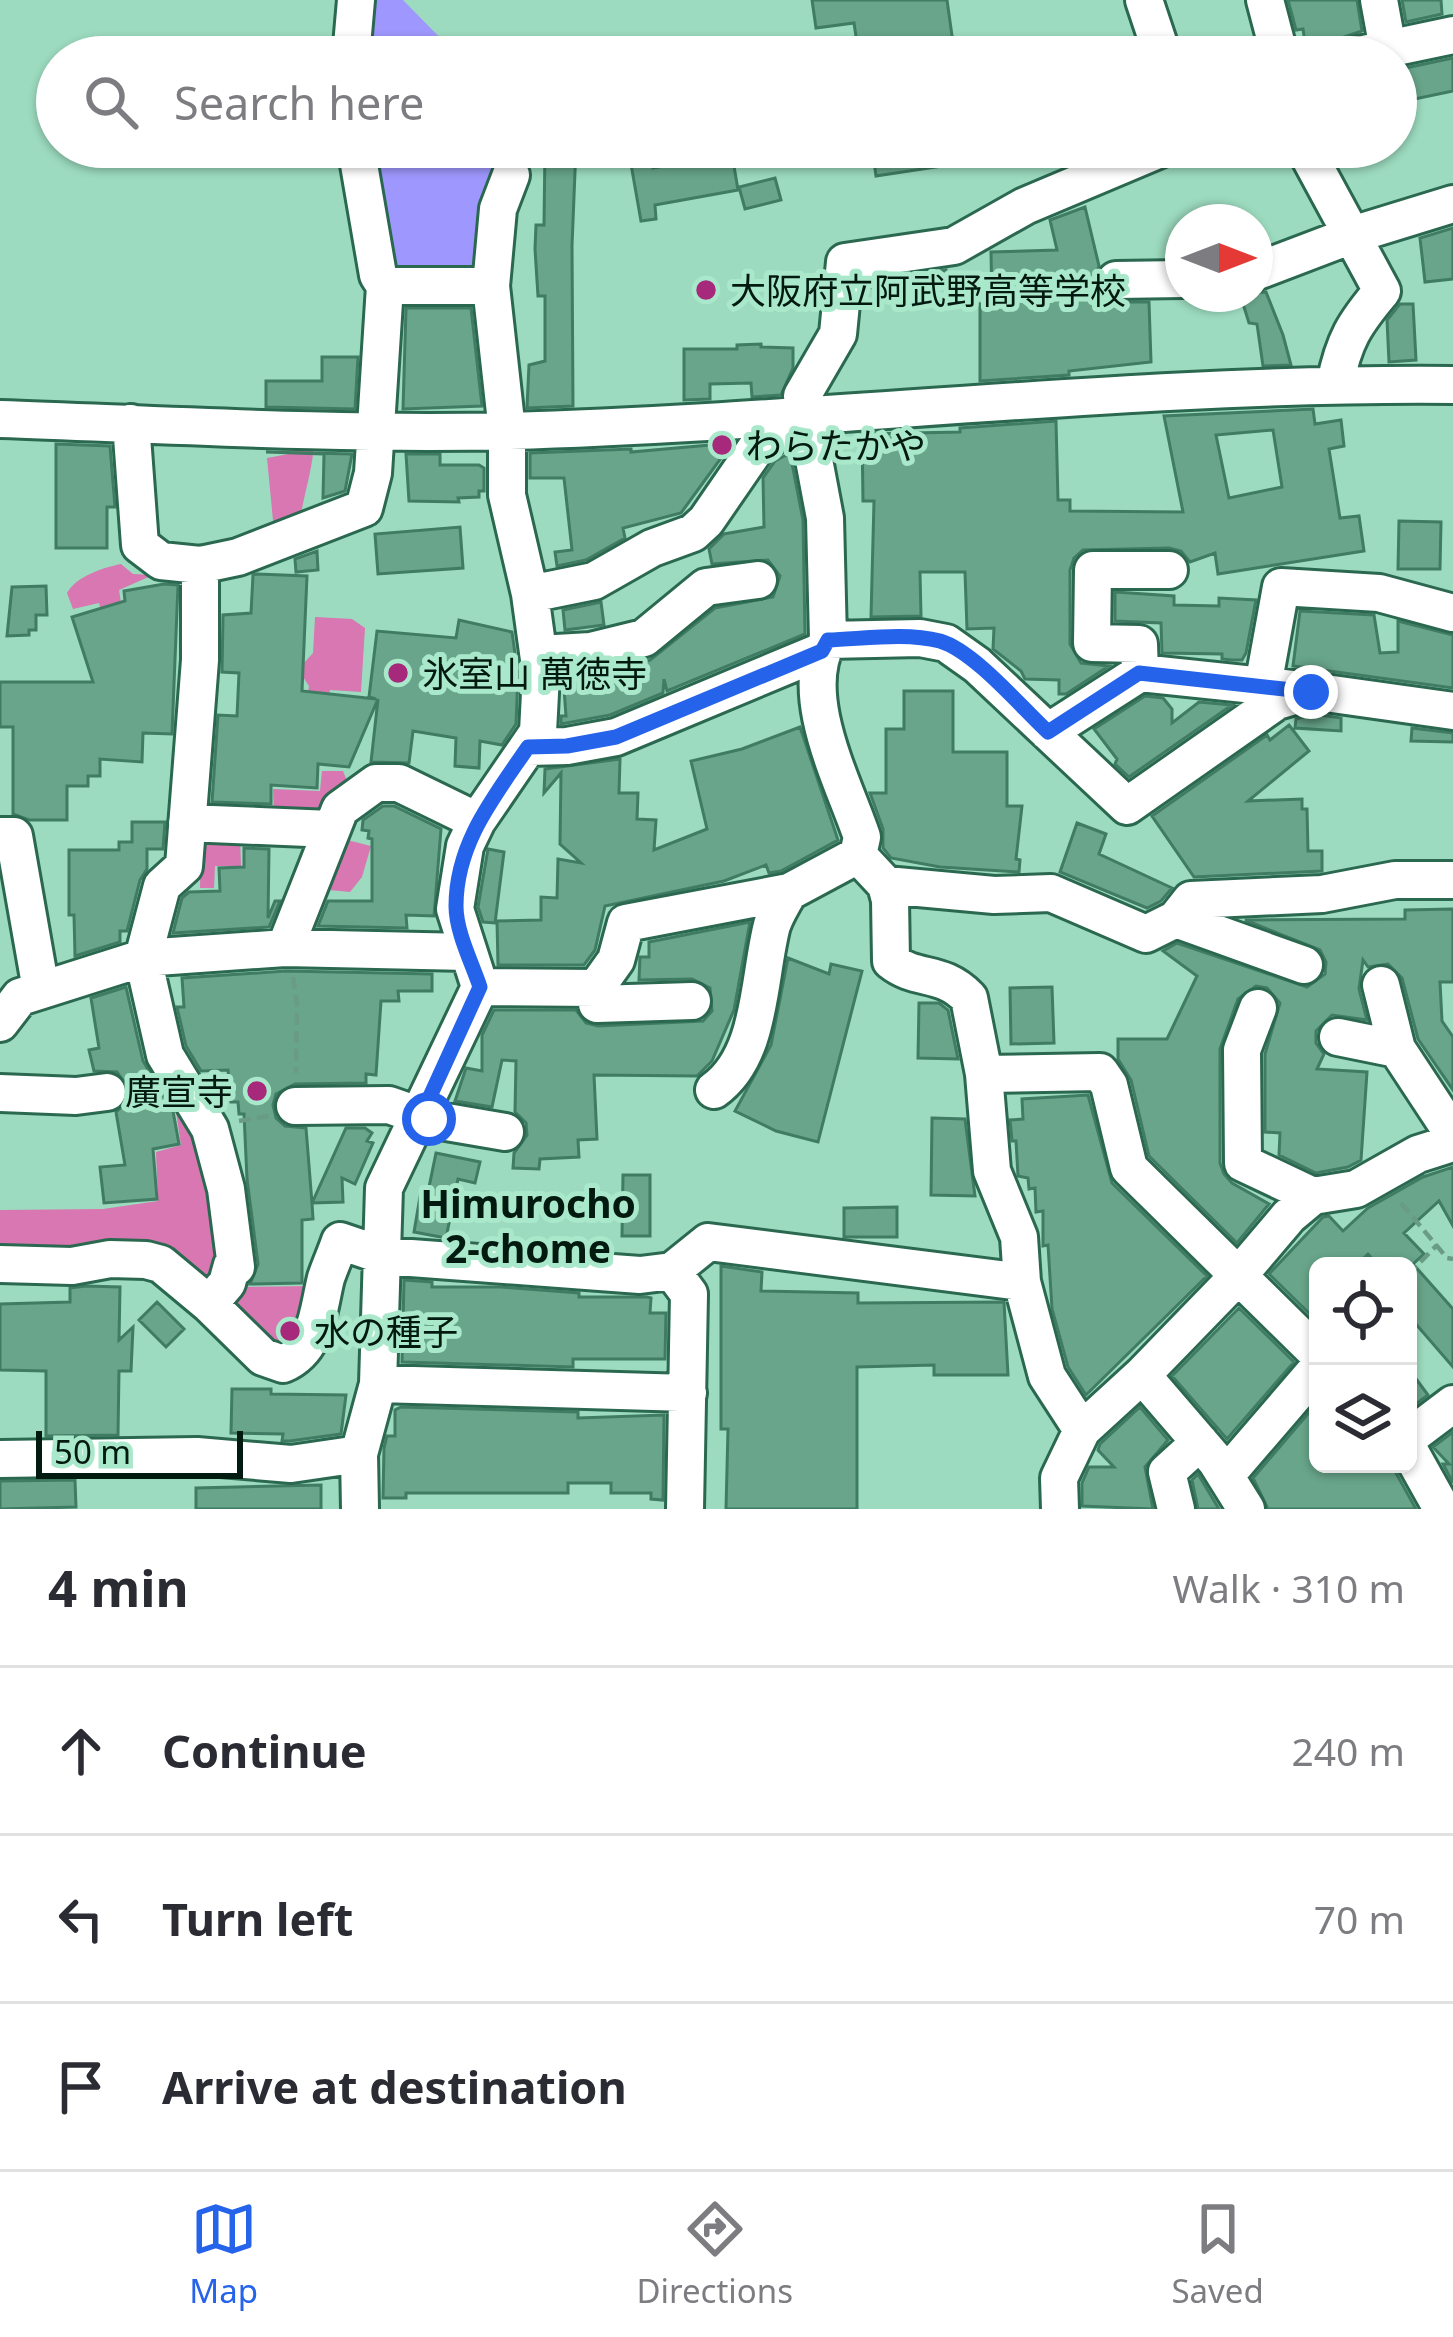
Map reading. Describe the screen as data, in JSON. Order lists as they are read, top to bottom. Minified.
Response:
{"districts":["Himurocho 2-chome"],"places":["大阪府立阿武野高等学校","わらたかや","氷室山 萬徳寺","廣宣寺","水の種子"],"scale_bar":"50 m","north":"right","page":{"search":"Search here","scale":"50 m","heading":["4 min","Walk · 310 m"],"list":[["Continue","240 m"],["Turn left","70 m"],"Arrive at destination"],"nav":["Map","Directions","Saved"]}}
